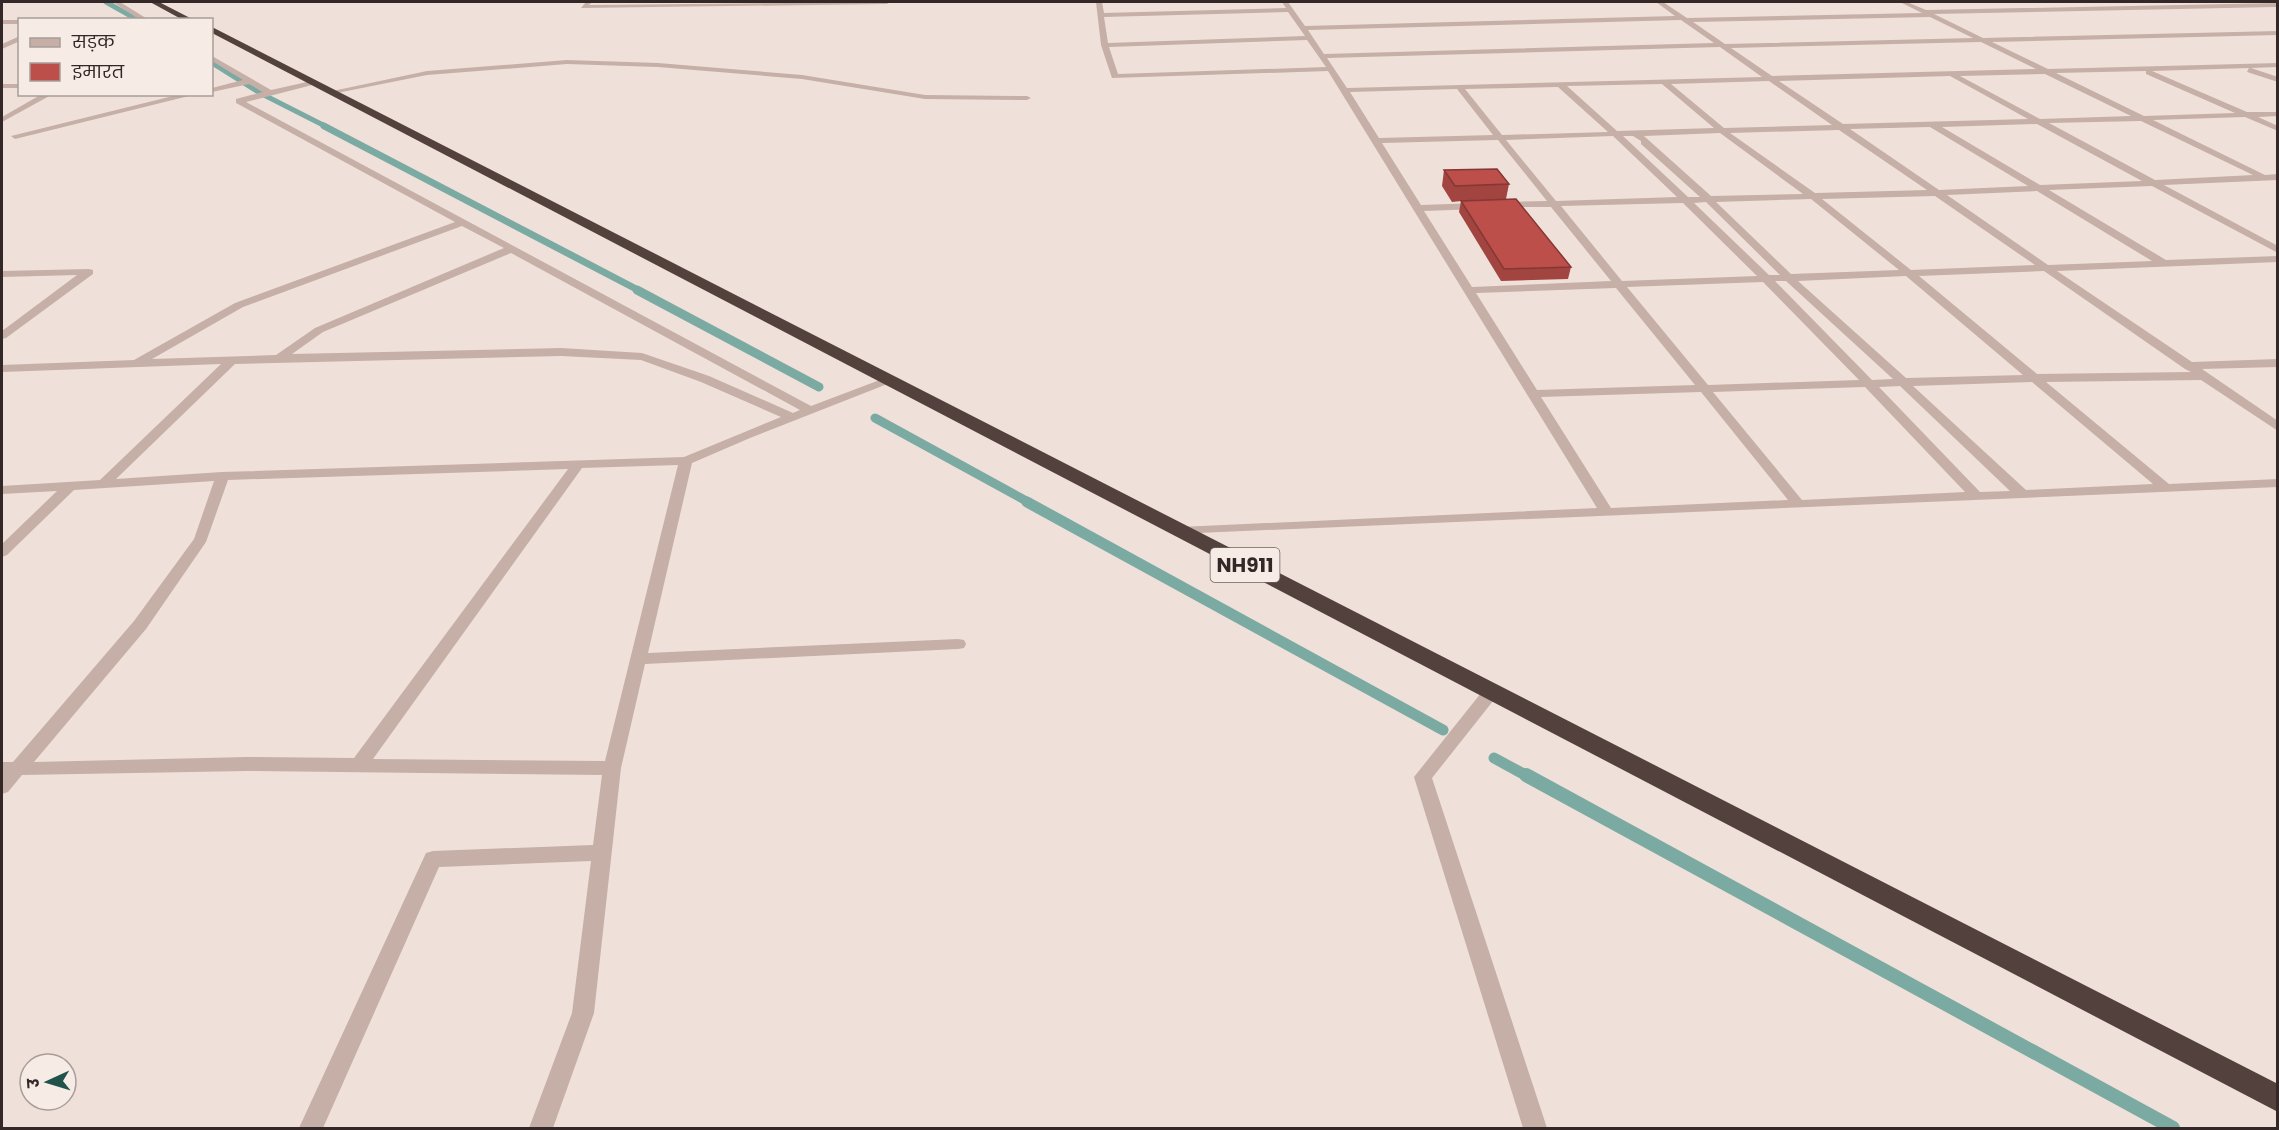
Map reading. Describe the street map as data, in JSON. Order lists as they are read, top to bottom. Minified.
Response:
{"streets":{"highway":["NH911"]},"legend":["सड़क","इमारत"],"north":"left"}
